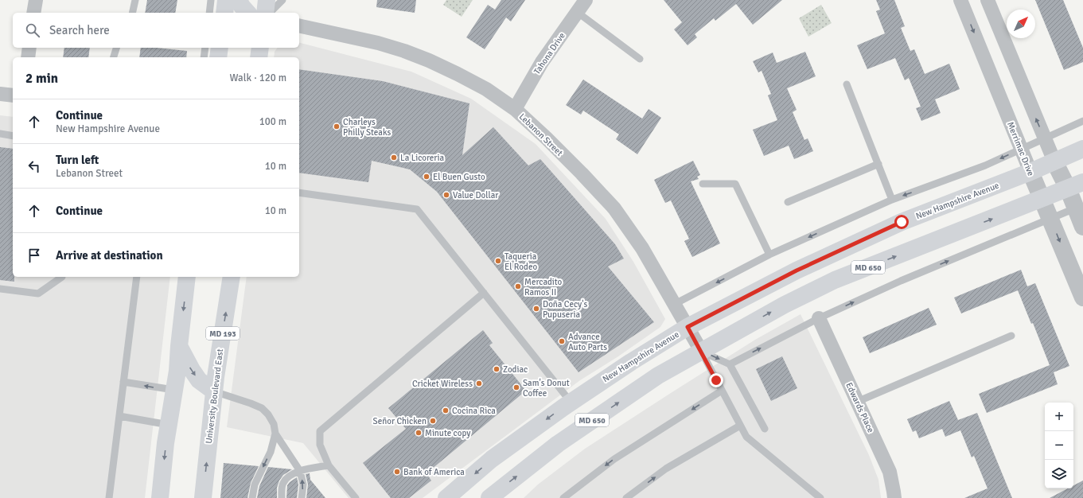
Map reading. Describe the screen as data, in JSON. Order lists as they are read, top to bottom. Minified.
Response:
{"streets":{"main road":["New Hampshire Avenue","MD 650","MD 193","University Boulevard East"],"street":["Tahona Drive","Lebanon Street","Merrimac Drive","Edwards Place"]},"crossings":[["Tahona Drive","Lebanon Street"],["Lebanon Street","New Hampshire Avenue"],["Lebanon Street","MD 650"],["Merrimac Drive","New Hampshire Avenue"],["Merrimac Drive","MD 650"]],"places":["Charleys Philly Steaks","La Licoreria","El Buen Gusto","Value Dollar","Taqueria El Rodeo","Mercadito Ramos II","Doña Cecy's Pupuseria","Advance Auto Parts","Zodiac","Cricket Wireless","Sam's Donut Coffee","Cocina Rica","Señor Chicken","Minute copy","Bank of America"],"north":"top right","page":{"search":"Search here","heading":["2 min","Walk · 120 m"],"list":[["Continue","New Hampshire Avenue","100 m"],["Turn left","Lebanon Street","10 m"],["Continue","10 m"],"Arrive at destination"],"map_buttons":["+","−"]}}
